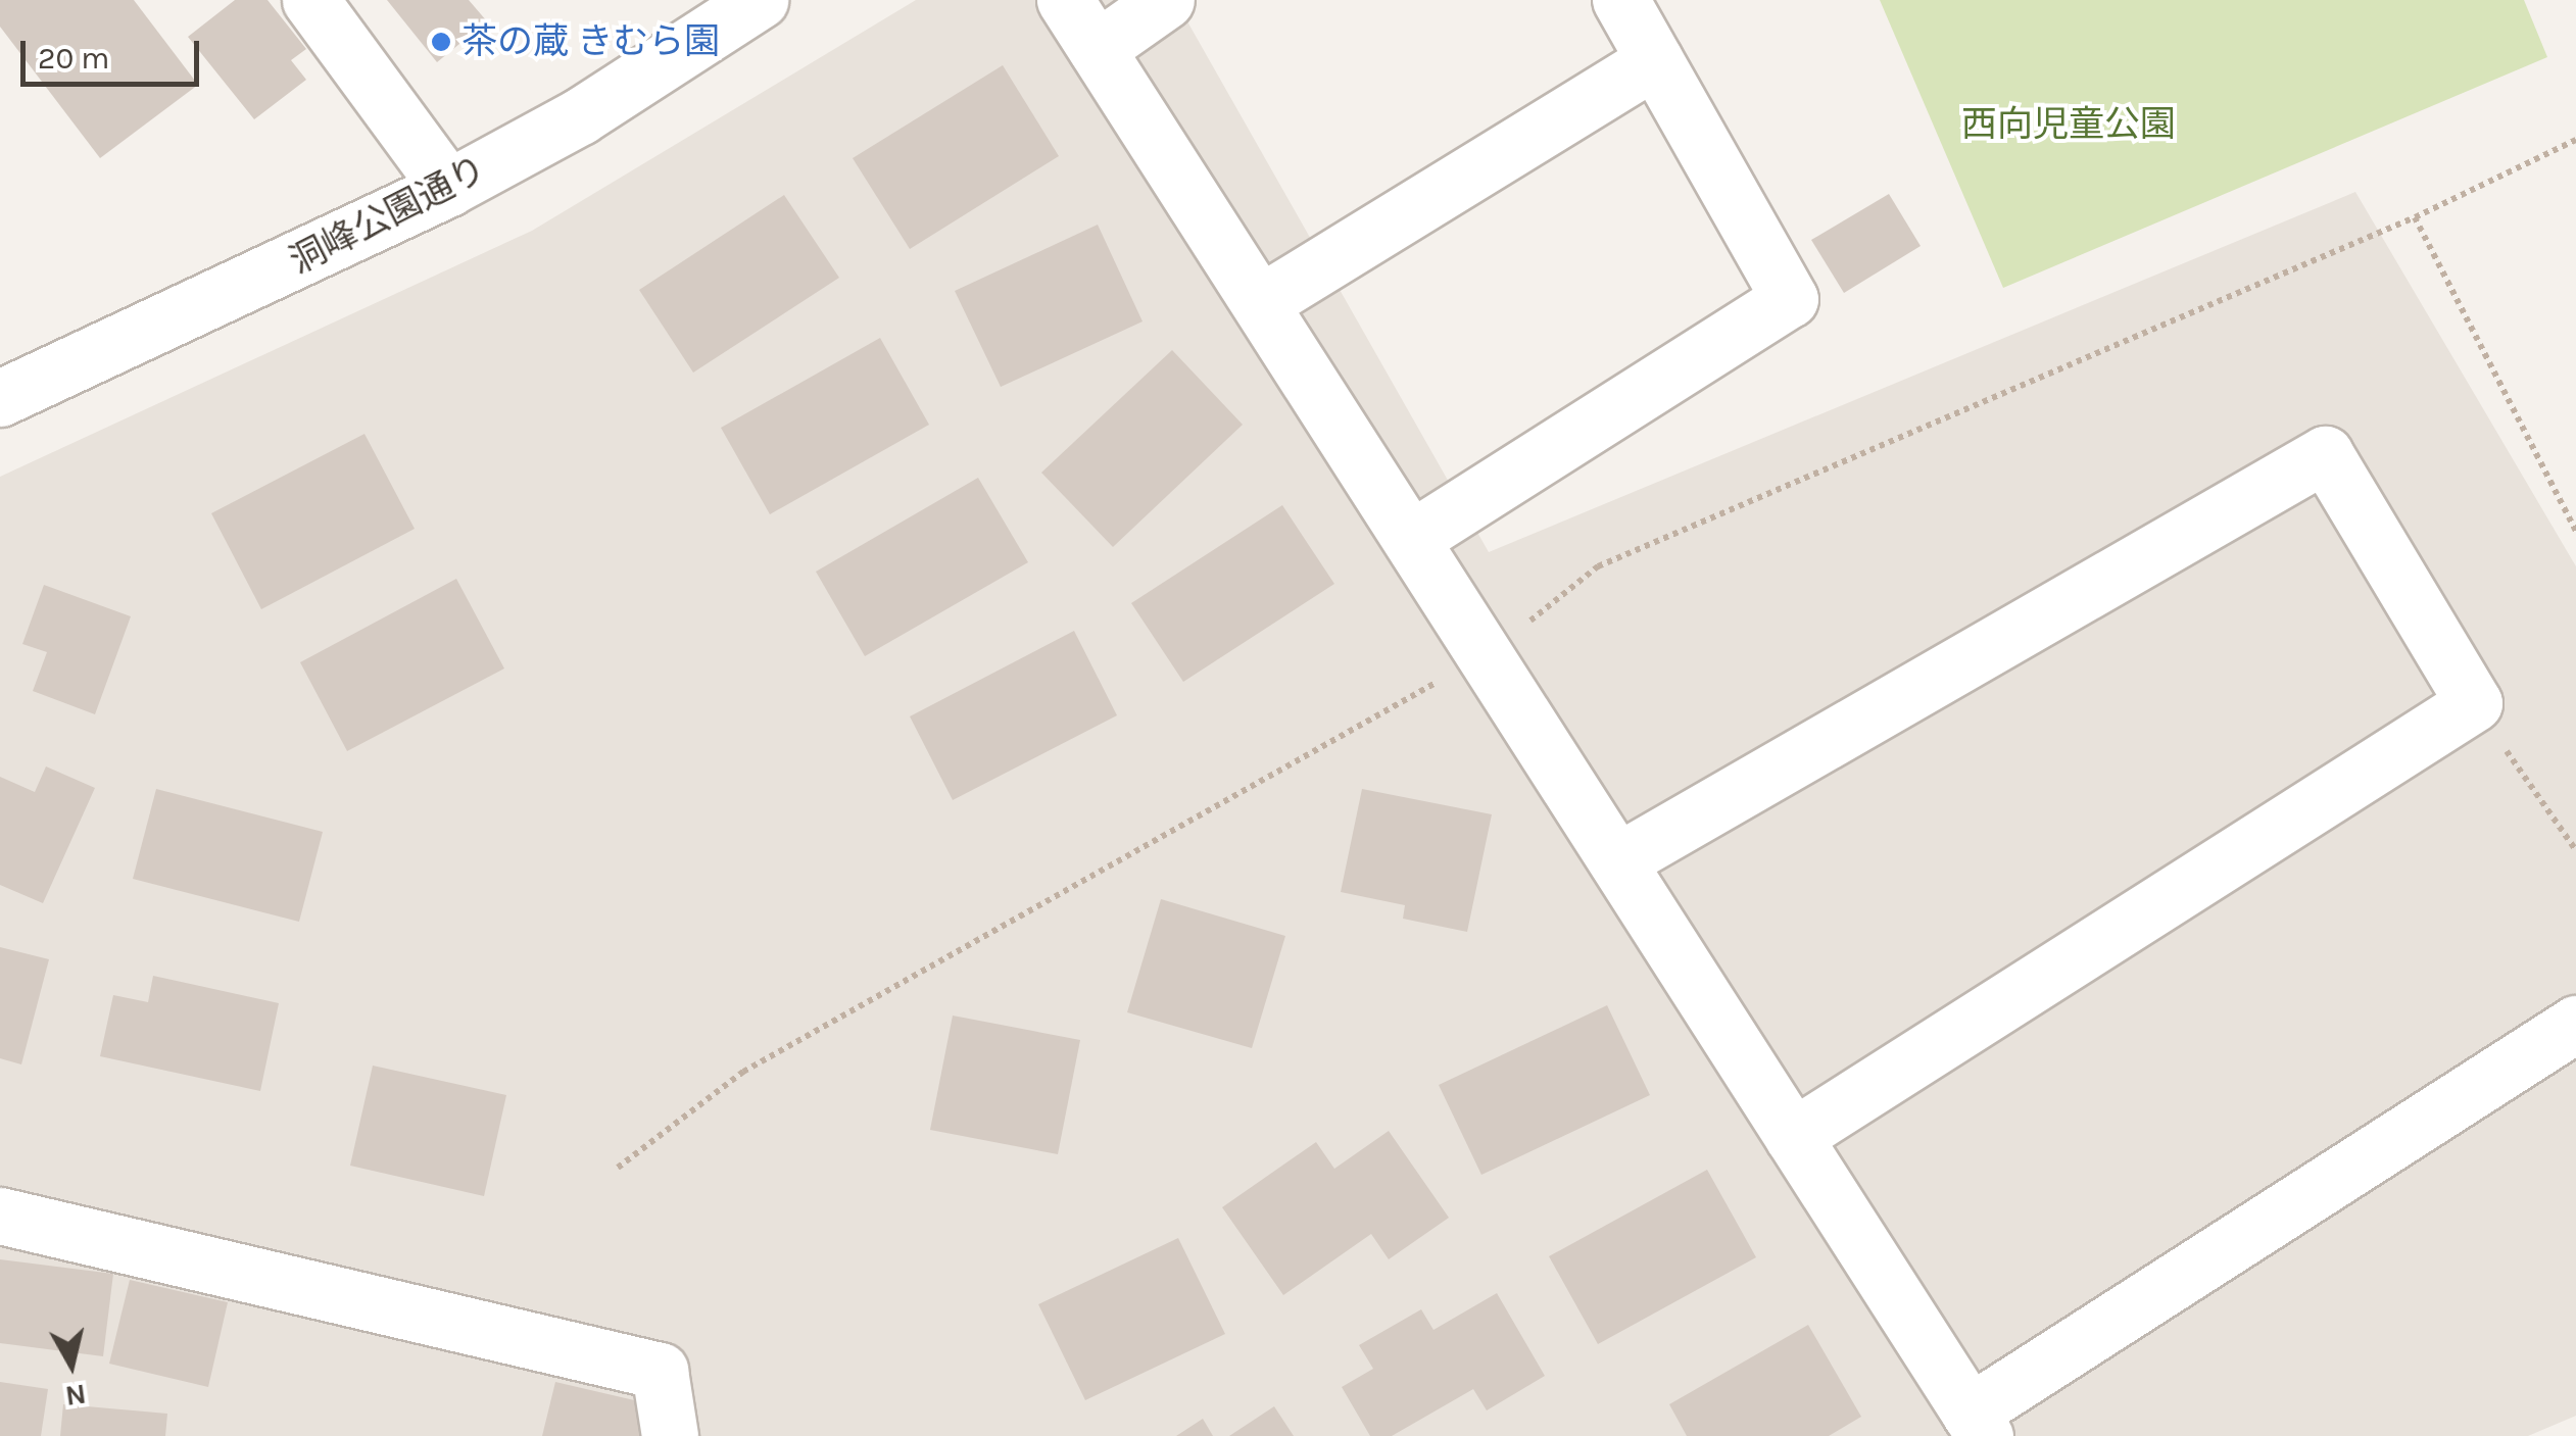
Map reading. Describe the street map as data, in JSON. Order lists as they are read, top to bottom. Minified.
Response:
{"streets":{"street":["洞峰公園通り"]},"parks":["西向児童公園"],"places":["茶の蔵 きむら園"],"scale_bar":"20 m","north":"bottom"}
